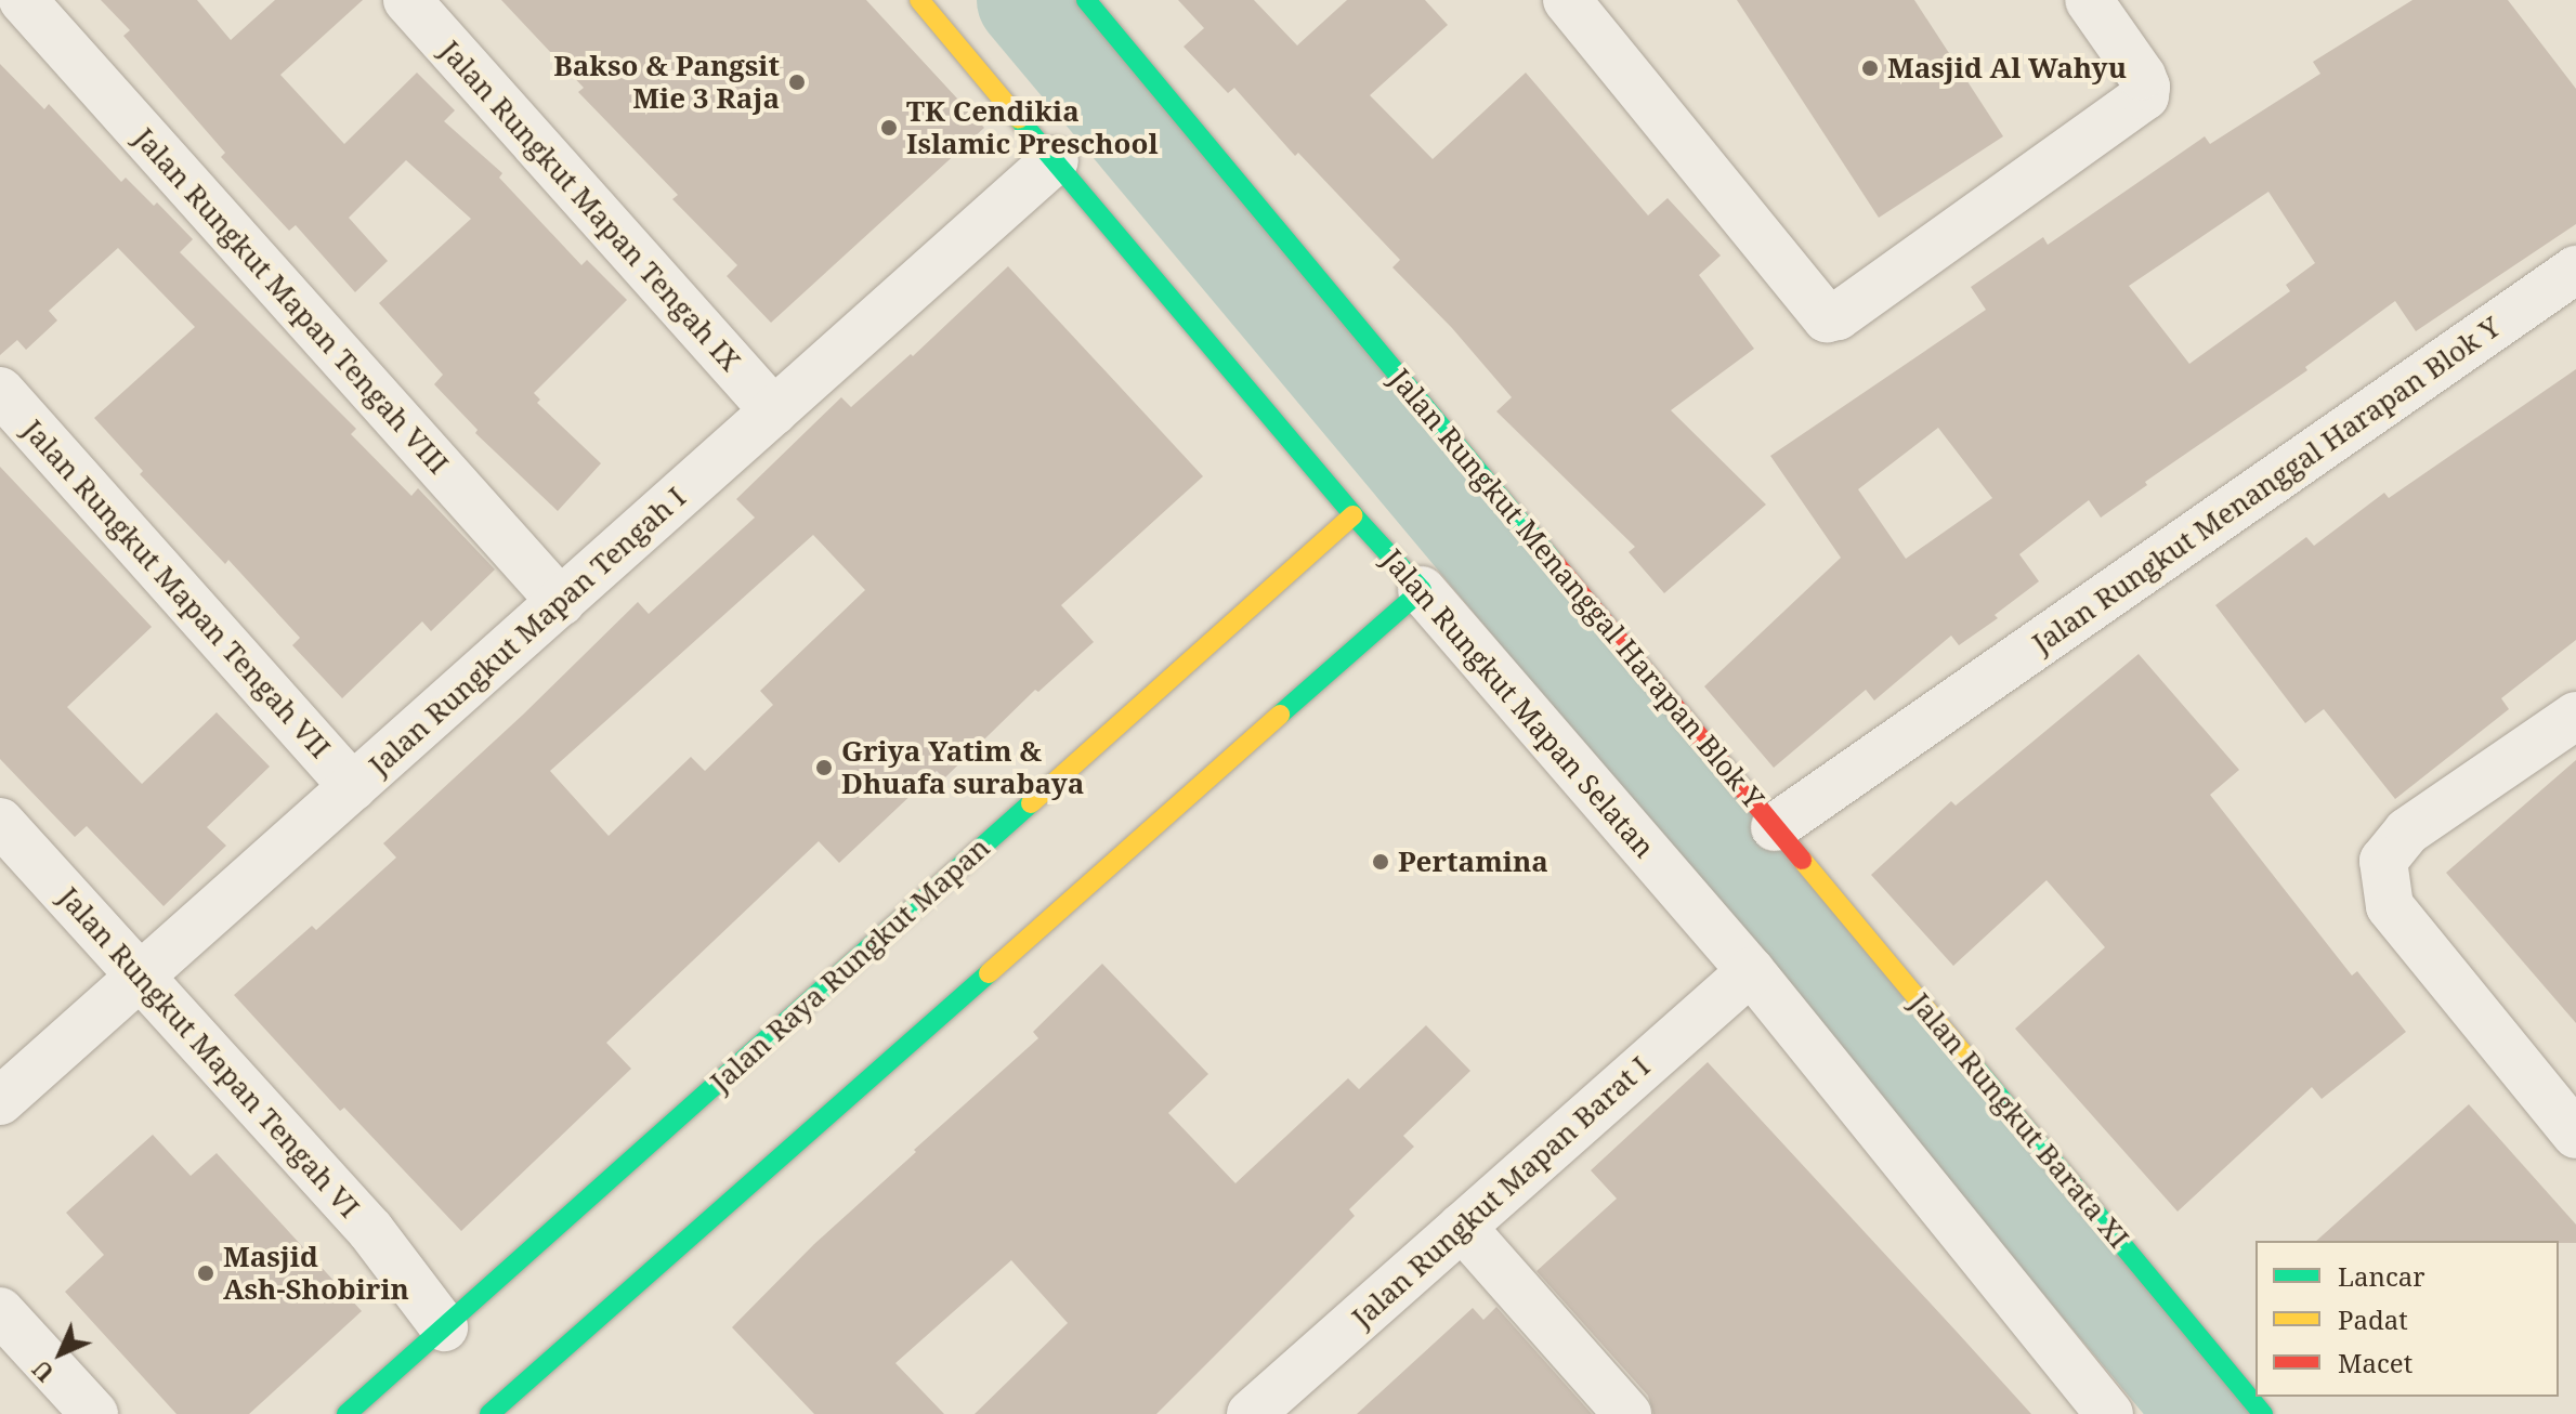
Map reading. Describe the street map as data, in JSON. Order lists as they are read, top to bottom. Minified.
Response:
{"streets":{"street":["Jalan Rungkut Mapan Tengah IX","Jalan Rungkut Mapan Tengah VIII","Jalan Rungkut Menanggal Harapan Blok Y","Jalan Rungkut Mapan Tengah VII","Jalan Rungkut Mapan Tengah I","Jalan Rungkut Mapan Selatan","Jalan Raya Rungkut Mapan","Jalan Rungkut Mapan Tengah VI","Jalan Rungkut Barata XI","Jalan Rungkut Mapan Barat I"]},"crossings":[["Jalan Rungkut Mapan Tengah IX","Jalan Rungkut Mapan Tengah I"],["Jalan Rungkut Mapan Tengah VIII","Jalan Rungkut Mapan Tengah I"],["Jalan Rungkut Menanggal Harapan Blok Y","Jalan Rungkut Barata XI"],["Jalan Rungkut Mapan Tengah VII","Jalan Rungkut Mapan Tengah I"],["Jalan Rungkut Mapan Tengah I","Jalan Rungkut Mapan Selatan"],["Jalan Rungkut Mapan Tengah I","Jalan Rungkut Mapan Tengah VI"],["Jalan Rungkut Mapan Selatan","Jalan Raya Rungkut Mapan"],["Jalan Rungkut Mapan Selatan","Jalan Rungkut Mapan Barat I"],["Jalan Raya Rungkut Mapan","Jalan Rungkut Mapan Tengah VI"]],"places":["Masjid Al Wahyu","Bakso & Pangsit Mie 3 Raja","TK Cendikia Islamic Preschool","Griya Yatim & Dhuafa surabaya","Pertamina","Masjid Ash-Shobirin"],"legend":["Lancar","Padat","Macet"],"north":"bottom left"}
